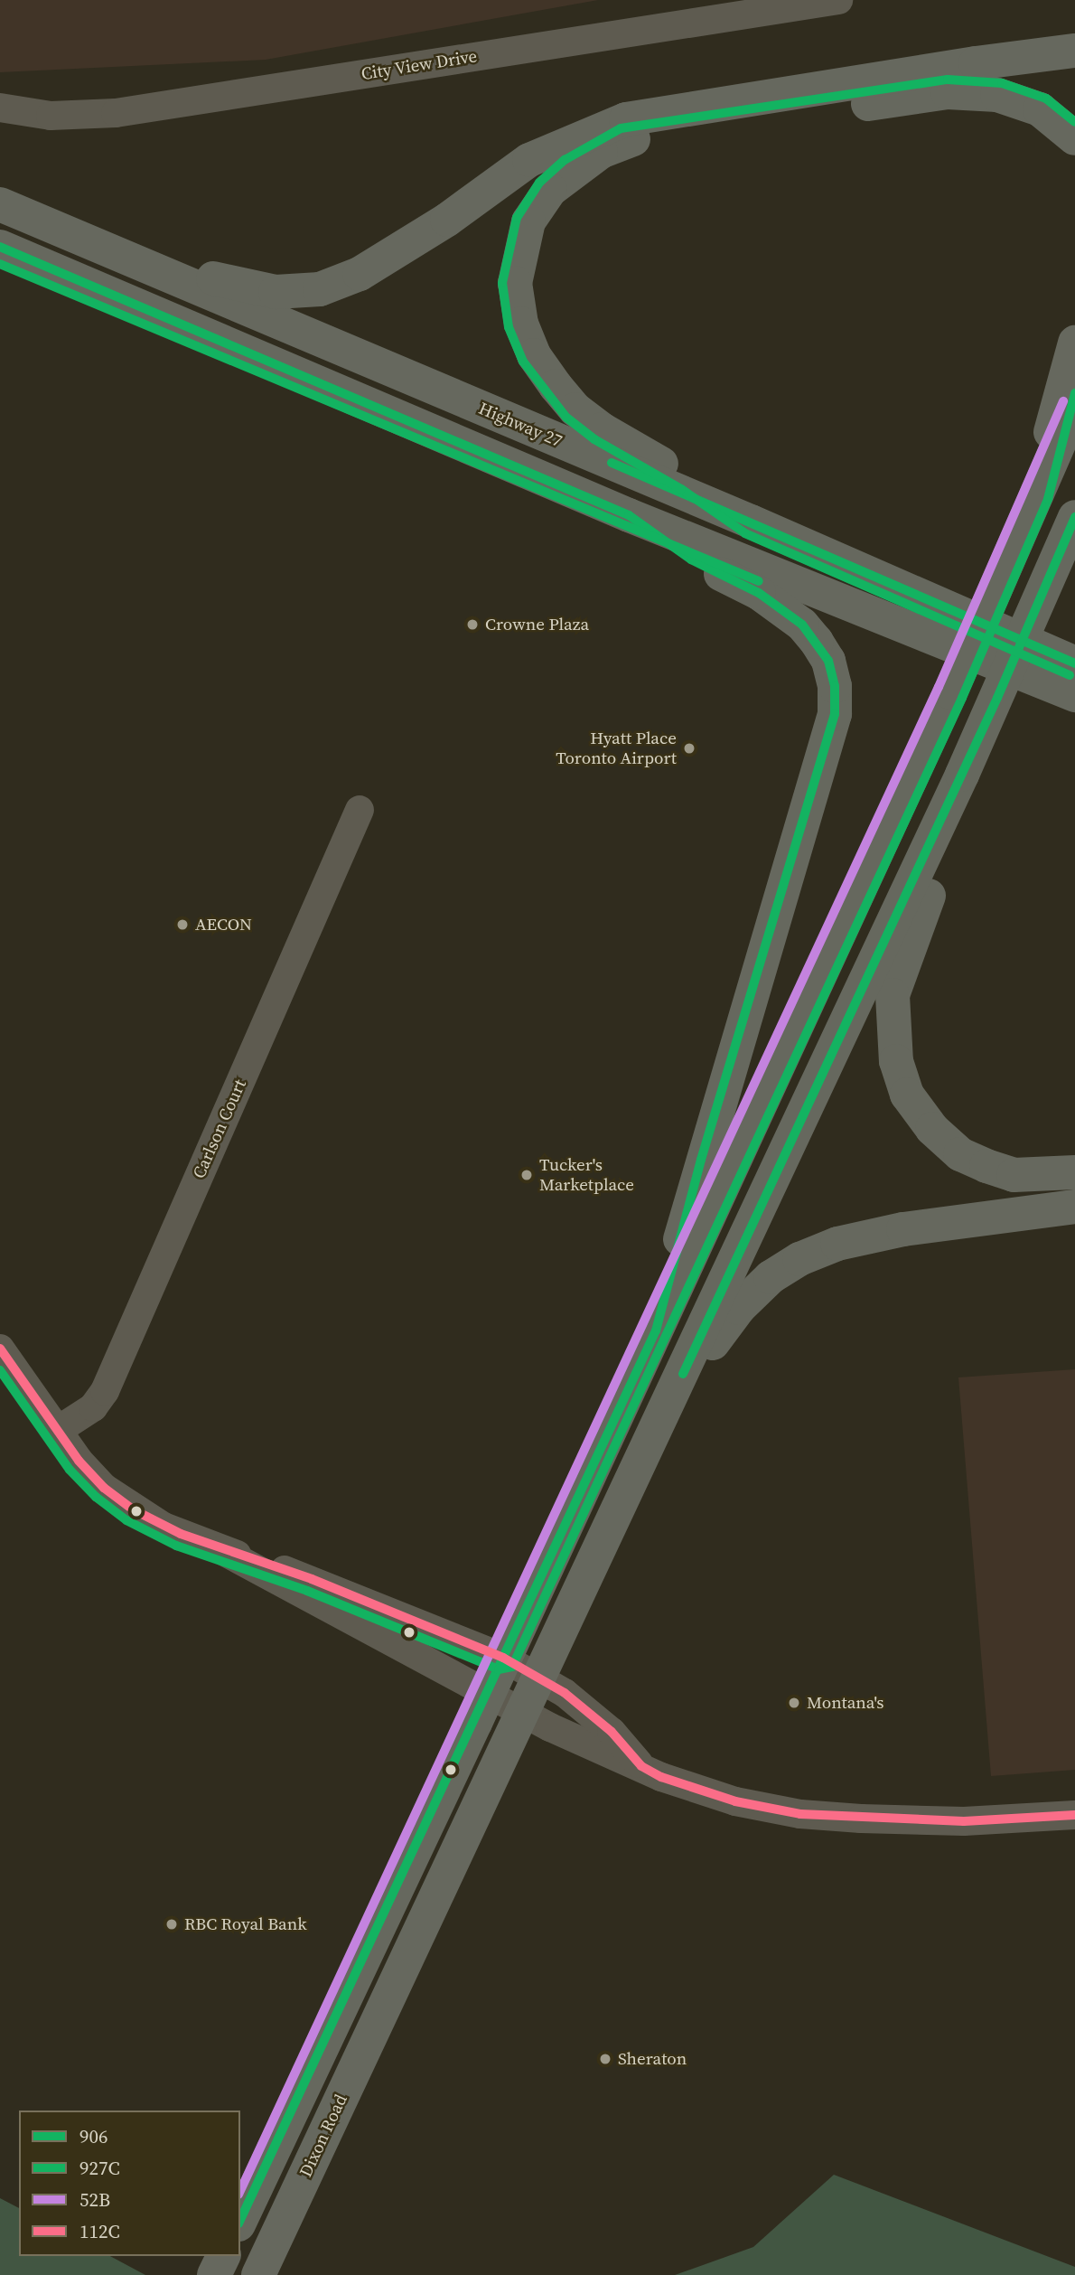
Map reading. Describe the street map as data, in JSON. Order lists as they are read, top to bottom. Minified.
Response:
{"streets":{"main road":["Highway 27","Dixon Road"],"street":["City View Drive","Carlson Court"]},"places":["Crowne Plaza","Hyatt Place Toronto Airport","AECON","Tucker's Marketplace","Montana's","RBC Royal Bank","Sheraton"],"lines":["transit line 927C","transit line 906","transit line 52B","transit line 112C"],"legend":["906","927C","52B","112C"]}
